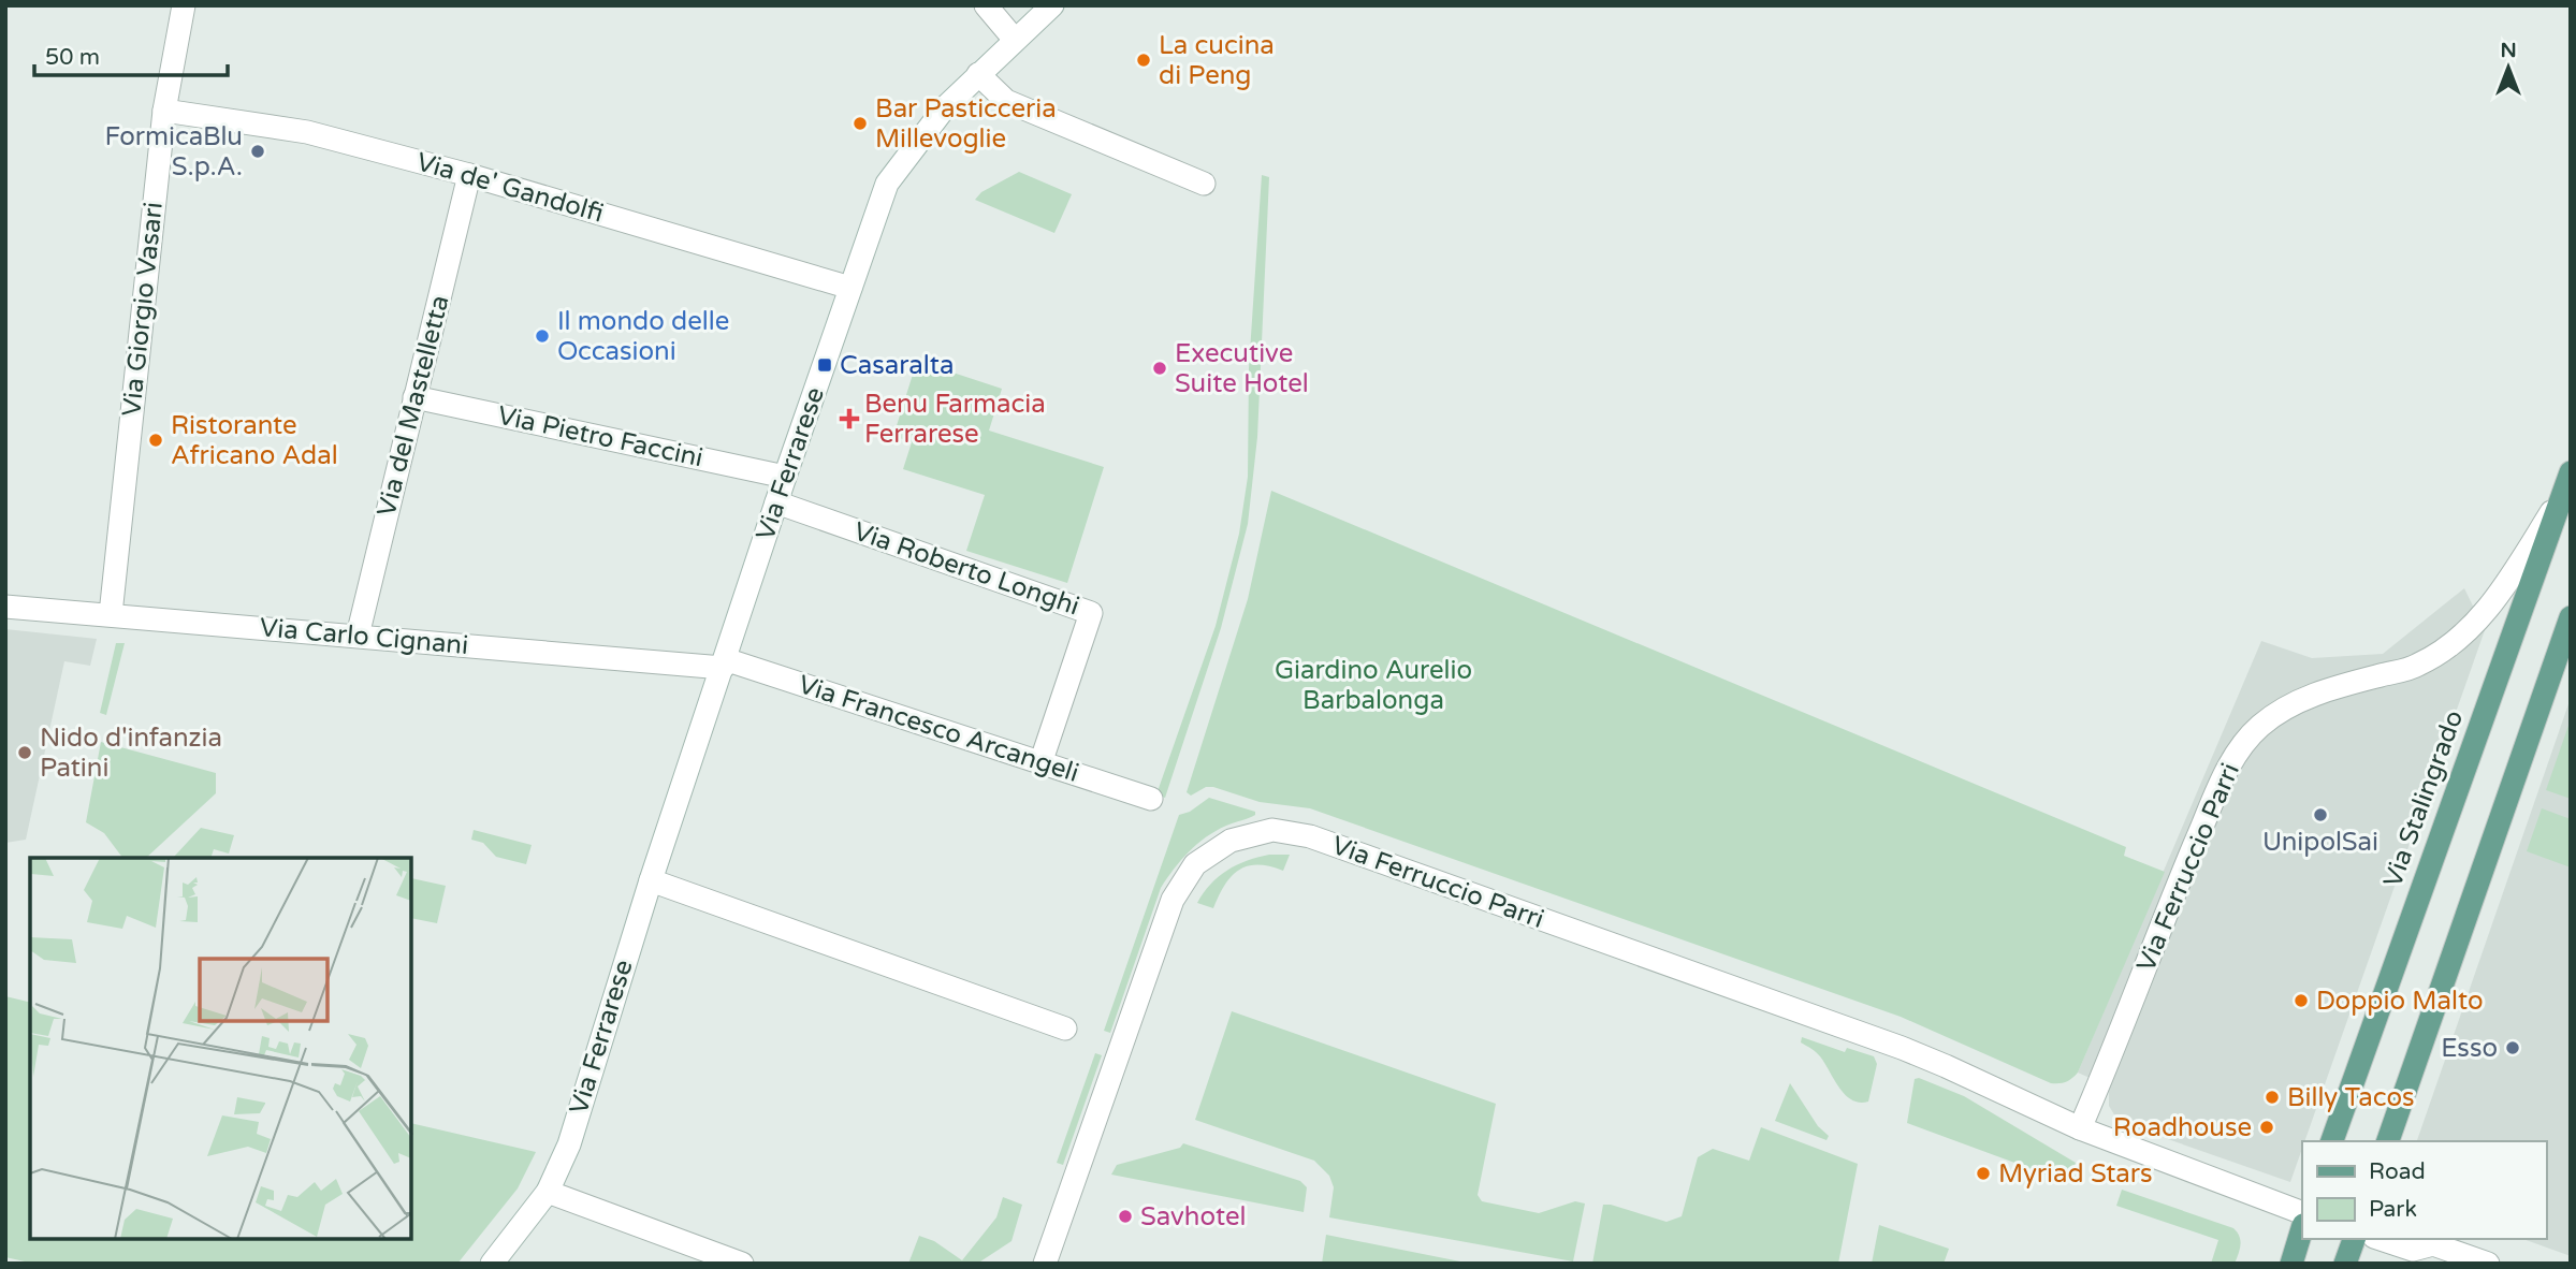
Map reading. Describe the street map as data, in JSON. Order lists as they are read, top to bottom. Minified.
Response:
{"streets":{"main road":["Via Stalingrado"],"street":["Via de' Gandolfi","Via Giorgio Vasari","Via del Mastelletta","Via Pietro Faccini","Via Ferrarese","Via Roberto Longhi","Via Carlo Cignani","Via Francesco Arcangeli","Via Ferruccio Parri"]},"crossings":[["Via de' Gandolfi","Via Giorgio Vasari"],["Via de' Gandolfi","Via del Mastelletta"],["Via de' Gandolfi","Via Ferrarese"],["Via Giorgio Vasari","Via Carlo Cignani"],["Via del Mastelletta","Via Pietro Faccini"],["Via del Mastelletta","Via Carlo Cignani"],["Via Pietro Faccini","Via Ferrarese"],["Via Ferrarese","Via Roberto Longhi"],["Via Ferrarese","Via Carlo Cignani"],["Via Ferrarese","Via Francesco Arcangeli"],["Via Roberto Longhi","Via Francesco Arcangeli"],["Via Carlo Cignani","Via Francesco Arcangeli"],["Via Stalingrado","Via Ferruccio Parri"]],"parks":["Giardino Aurelio Barbalonga"],"places":{"other":["La cucina di Peng","Bar Pasticceria Millevoglie","FormicaBlu S.p.A.","Il mondo delle Occasioni","Executive Suite Hotel","Ristorante Africano Adal","Nido d'infanzia Patini","UnipolSai","Doppio Malto","Esso","Billy Tacos","Roadhouse","Myriad Stars","Savhotel"],"transit":["Casaralta"],"health":["Benu Farmacia Ferrarese"]},"legend":["Road","Park"],"scale_bar":"50 m","north":"top"}
